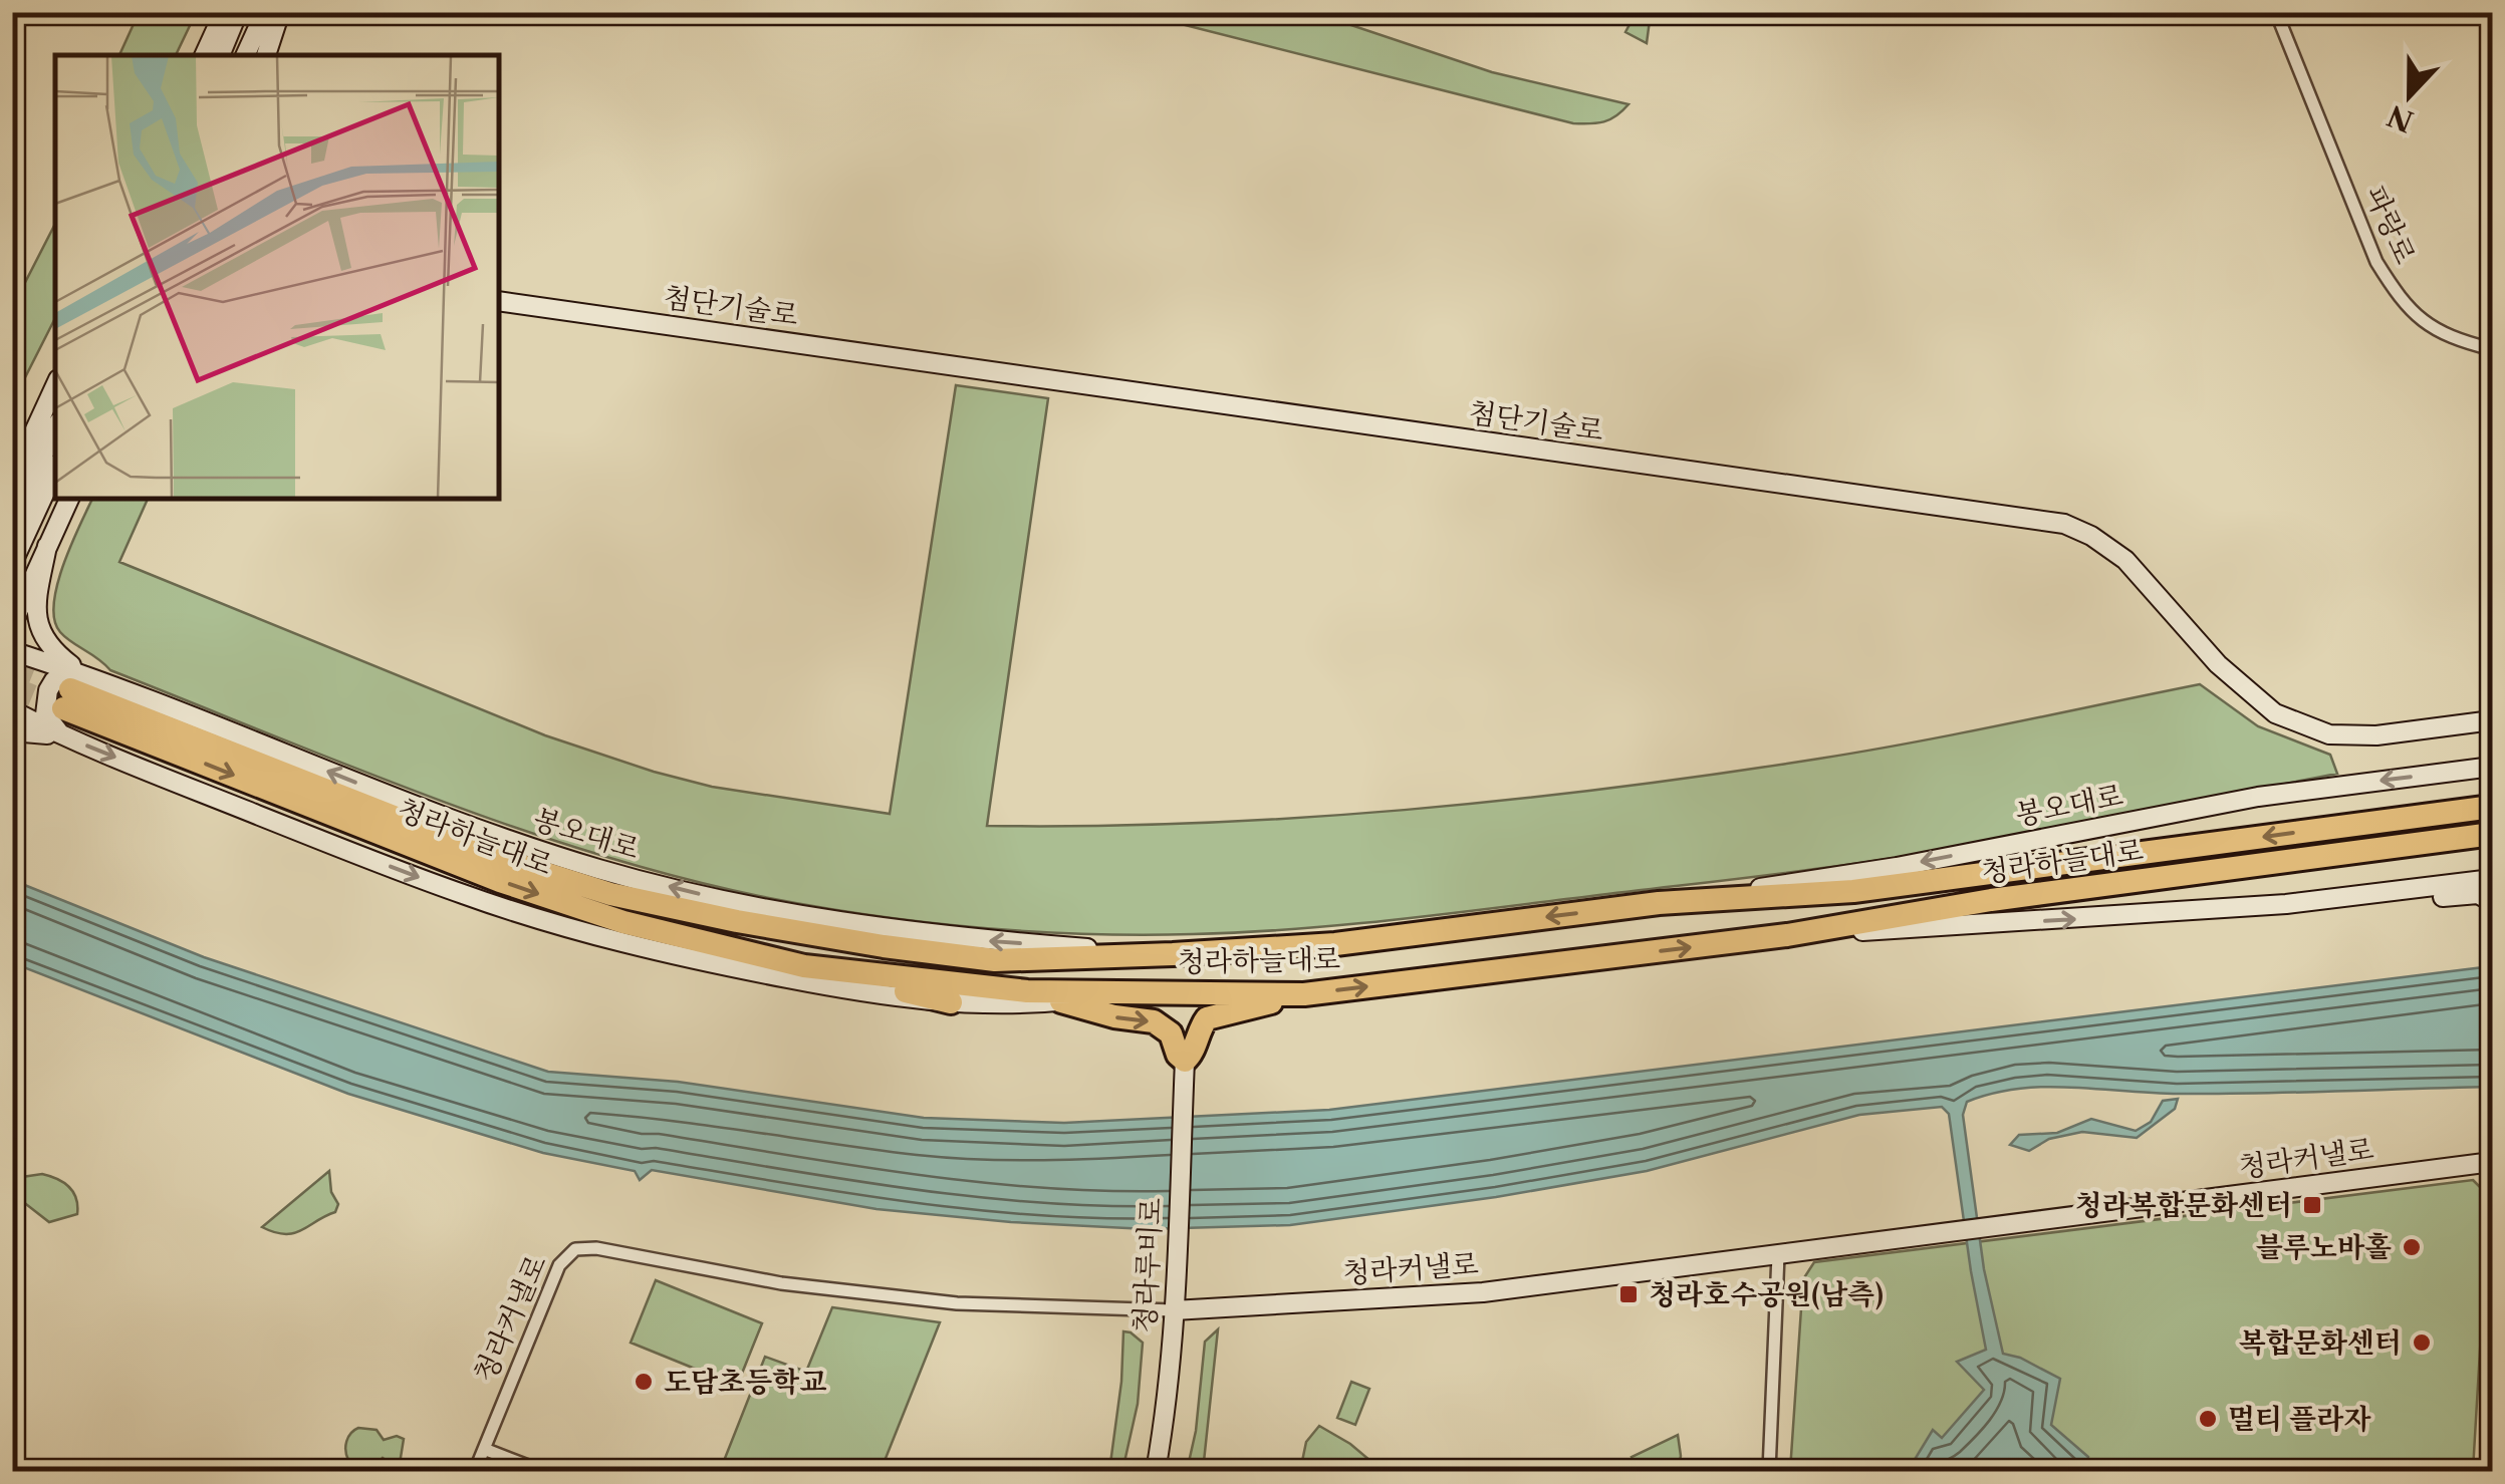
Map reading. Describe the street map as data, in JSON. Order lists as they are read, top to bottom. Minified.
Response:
{"streets":{"highway":["청라하늘대로"],"street":["파랑로","첨단기술로","봉오대로","청라커낼로","청라루비로"]},"crossings":[["봉오대로","청라하늘대로"],["청라커낼로","청라루비로"]],"places":{"transit":["청라복합문화센터","청라호수공원(남측)"],"other":["블루노바홀","복합문화센터","도담초등학교","멀티 플라자"]},"north":"bottom"}
